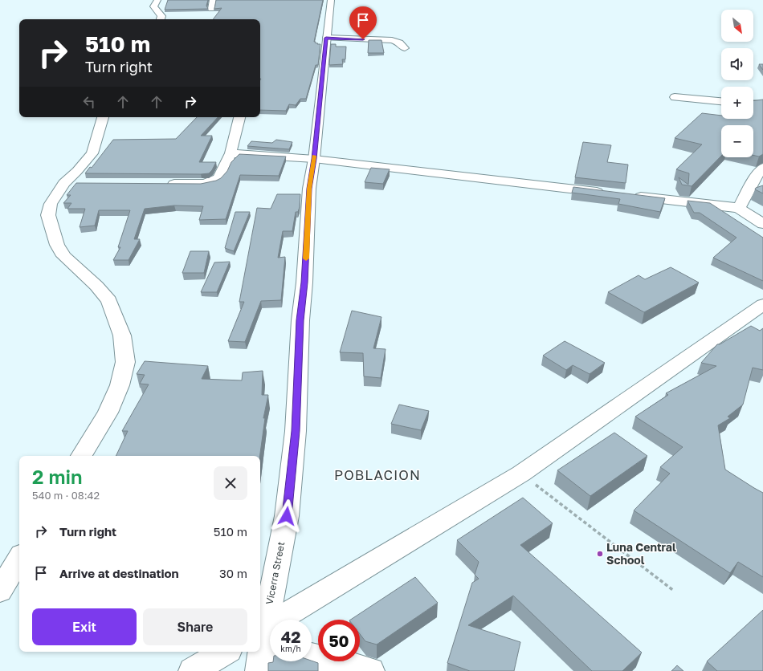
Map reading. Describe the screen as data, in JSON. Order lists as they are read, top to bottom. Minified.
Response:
{"streets":{"street":["Vicerra Street"]},"districts":["POBLACION"],"places":["Luna Central School"],"north":"bottom right","page":{"map_buttons":["+","−"],"turn":["510 m","Turn right"],"heading":["2 min","540 m · 08:42"],"list":[{"name":"Turn right","value":"510 m"},{"name":"Arrive at destination","value":"30 m"}],"buttons":["Exit","Share"],"speed":"42 km/h","limit":"50"}}
